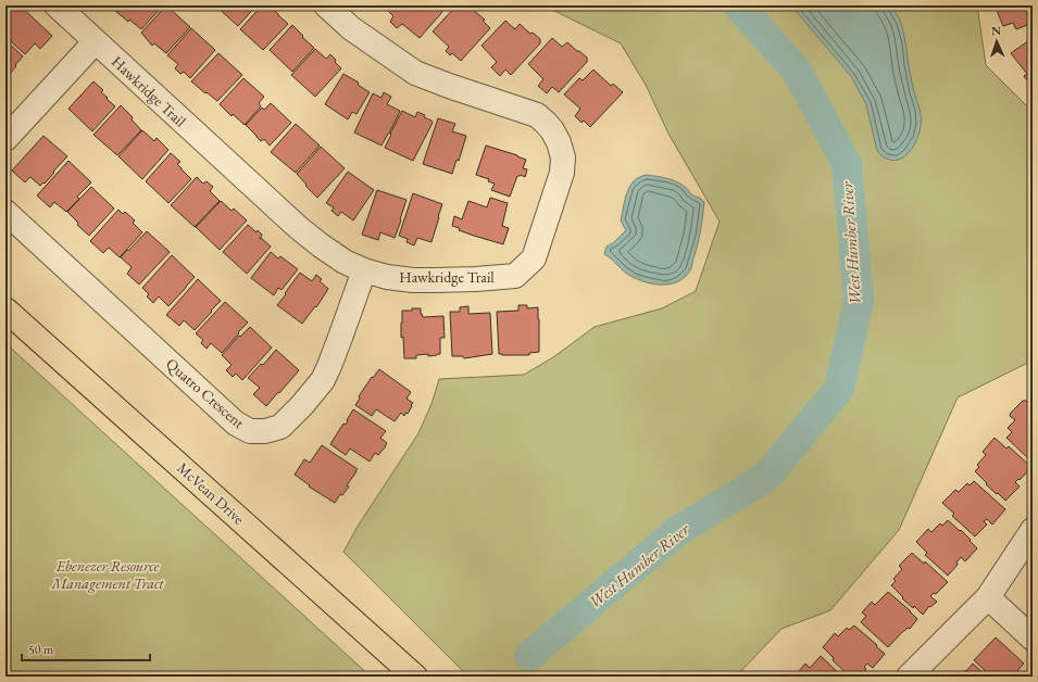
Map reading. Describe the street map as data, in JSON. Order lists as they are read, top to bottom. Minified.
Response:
{"streets":{"main road":["McVean Drive"],"street":["Hawkridge Trail","Quatro Crescent"]},"crossings":[["Hawkridge Trail","Quatro Crescent"]],"water":["West Humber River"],"parks":["Ebenezer Resource Management Tract"],"scale_bar":"50 m","north":"top"}
